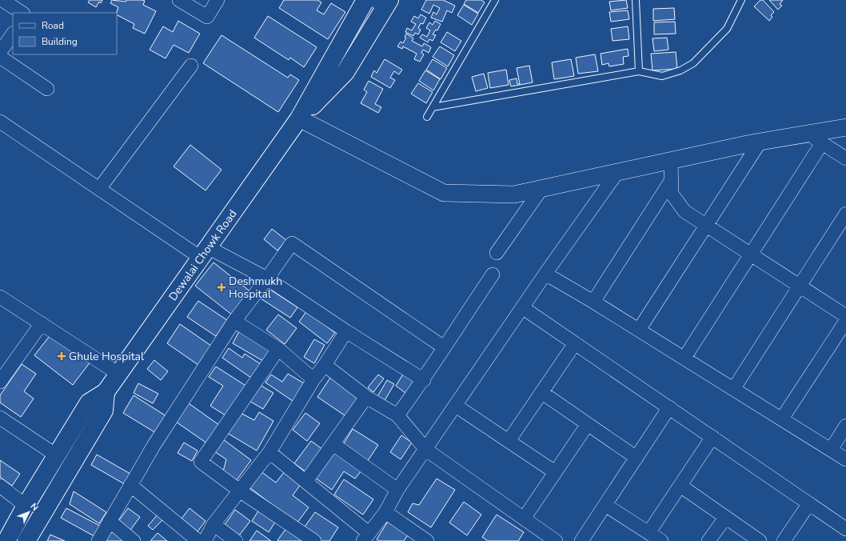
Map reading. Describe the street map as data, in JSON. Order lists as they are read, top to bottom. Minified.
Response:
{"streets":{"main road":["Dewalai Chowk Road"]},"places":{"health":["Deshmukh Hospital","Ghule Hospital"]},"legend":["Road","Building"],"north":"top right"}
